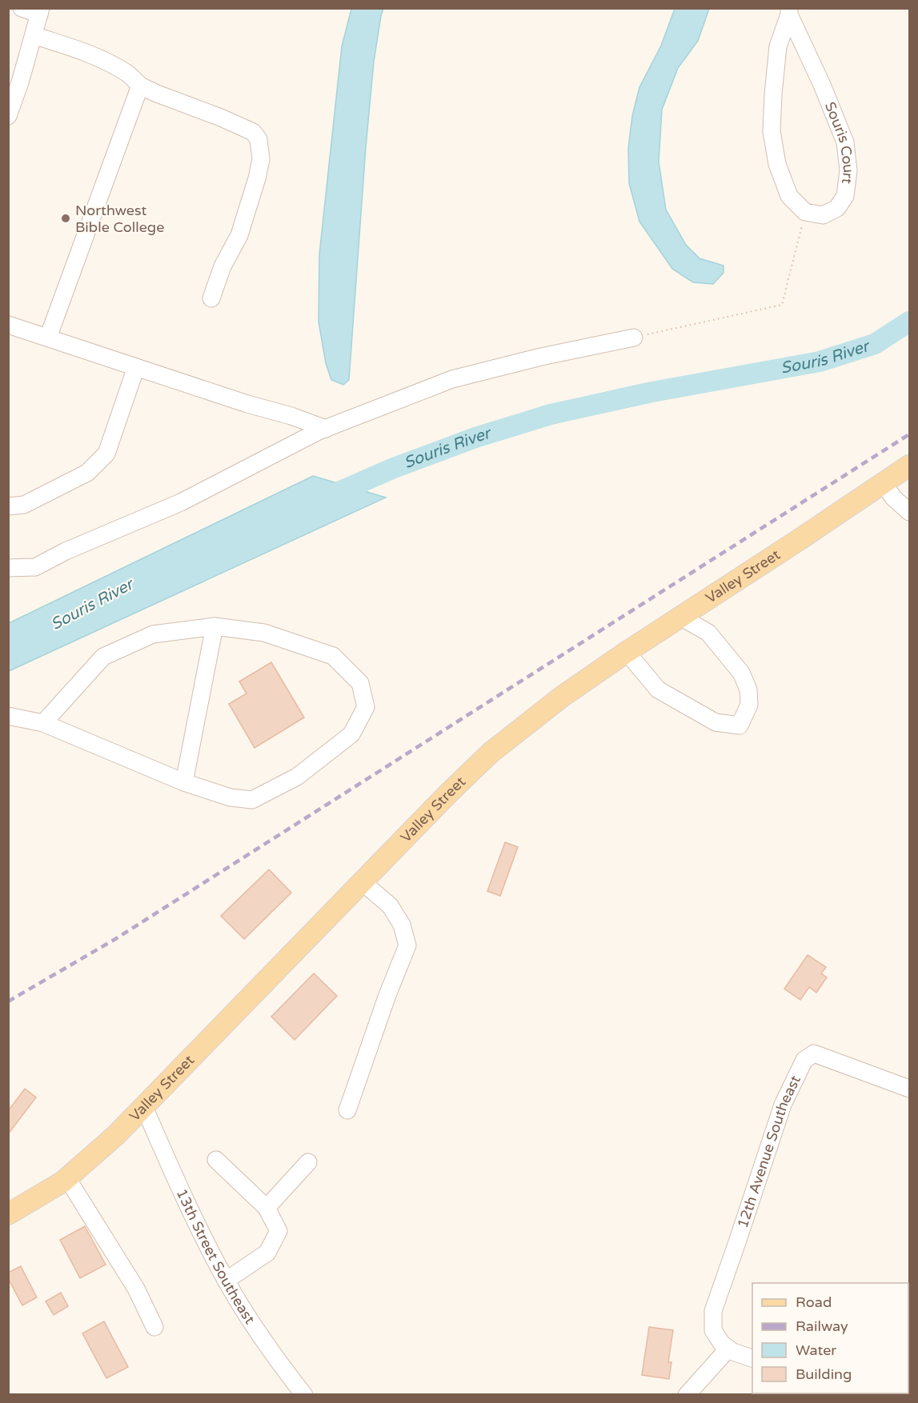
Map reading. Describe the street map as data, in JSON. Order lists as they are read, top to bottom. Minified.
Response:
{"streets":{"main road":["Valley Street"],"street":["Souris Court","12th Avenue Southeast","13th Street Southeast"]},"crossings":[["Valley Street","13th Street Southeast"]],"water":["Souris River"],"places":["Northwest Bible College"],"legend":["Road","Railway","Water","Building"]}
